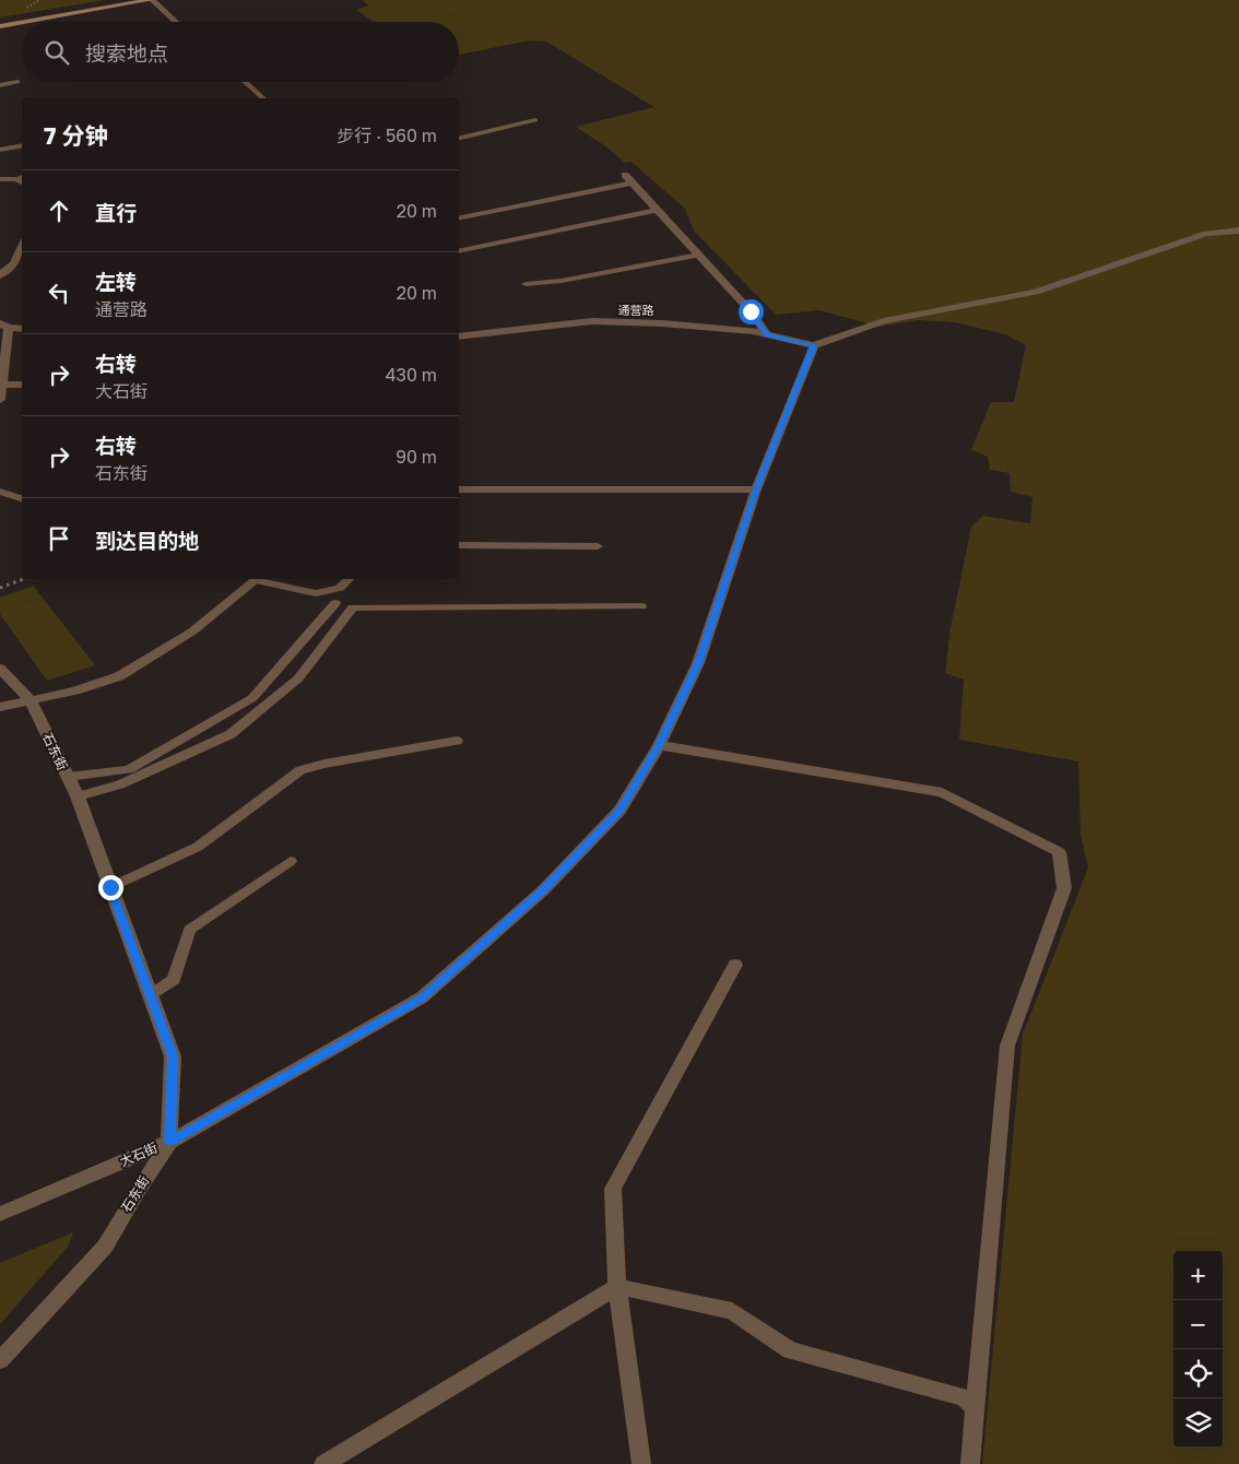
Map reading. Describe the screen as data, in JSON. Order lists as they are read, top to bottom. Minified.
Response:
{"streets":{"street":["通营路","石东街","大石街"]},"crossings":[["通营路","大石街"],["石东街","大石街"]],"page":{"search":"搜索地点","heading":["7 分钟","步行 · 560 m"],"list":[["直行","20 m"],["左转","通营路","20 m"],["右转","大石街","430 m"],["右转","石东街","90 m"],"到达目的地"],"map_buttons":["+","−"]}}
